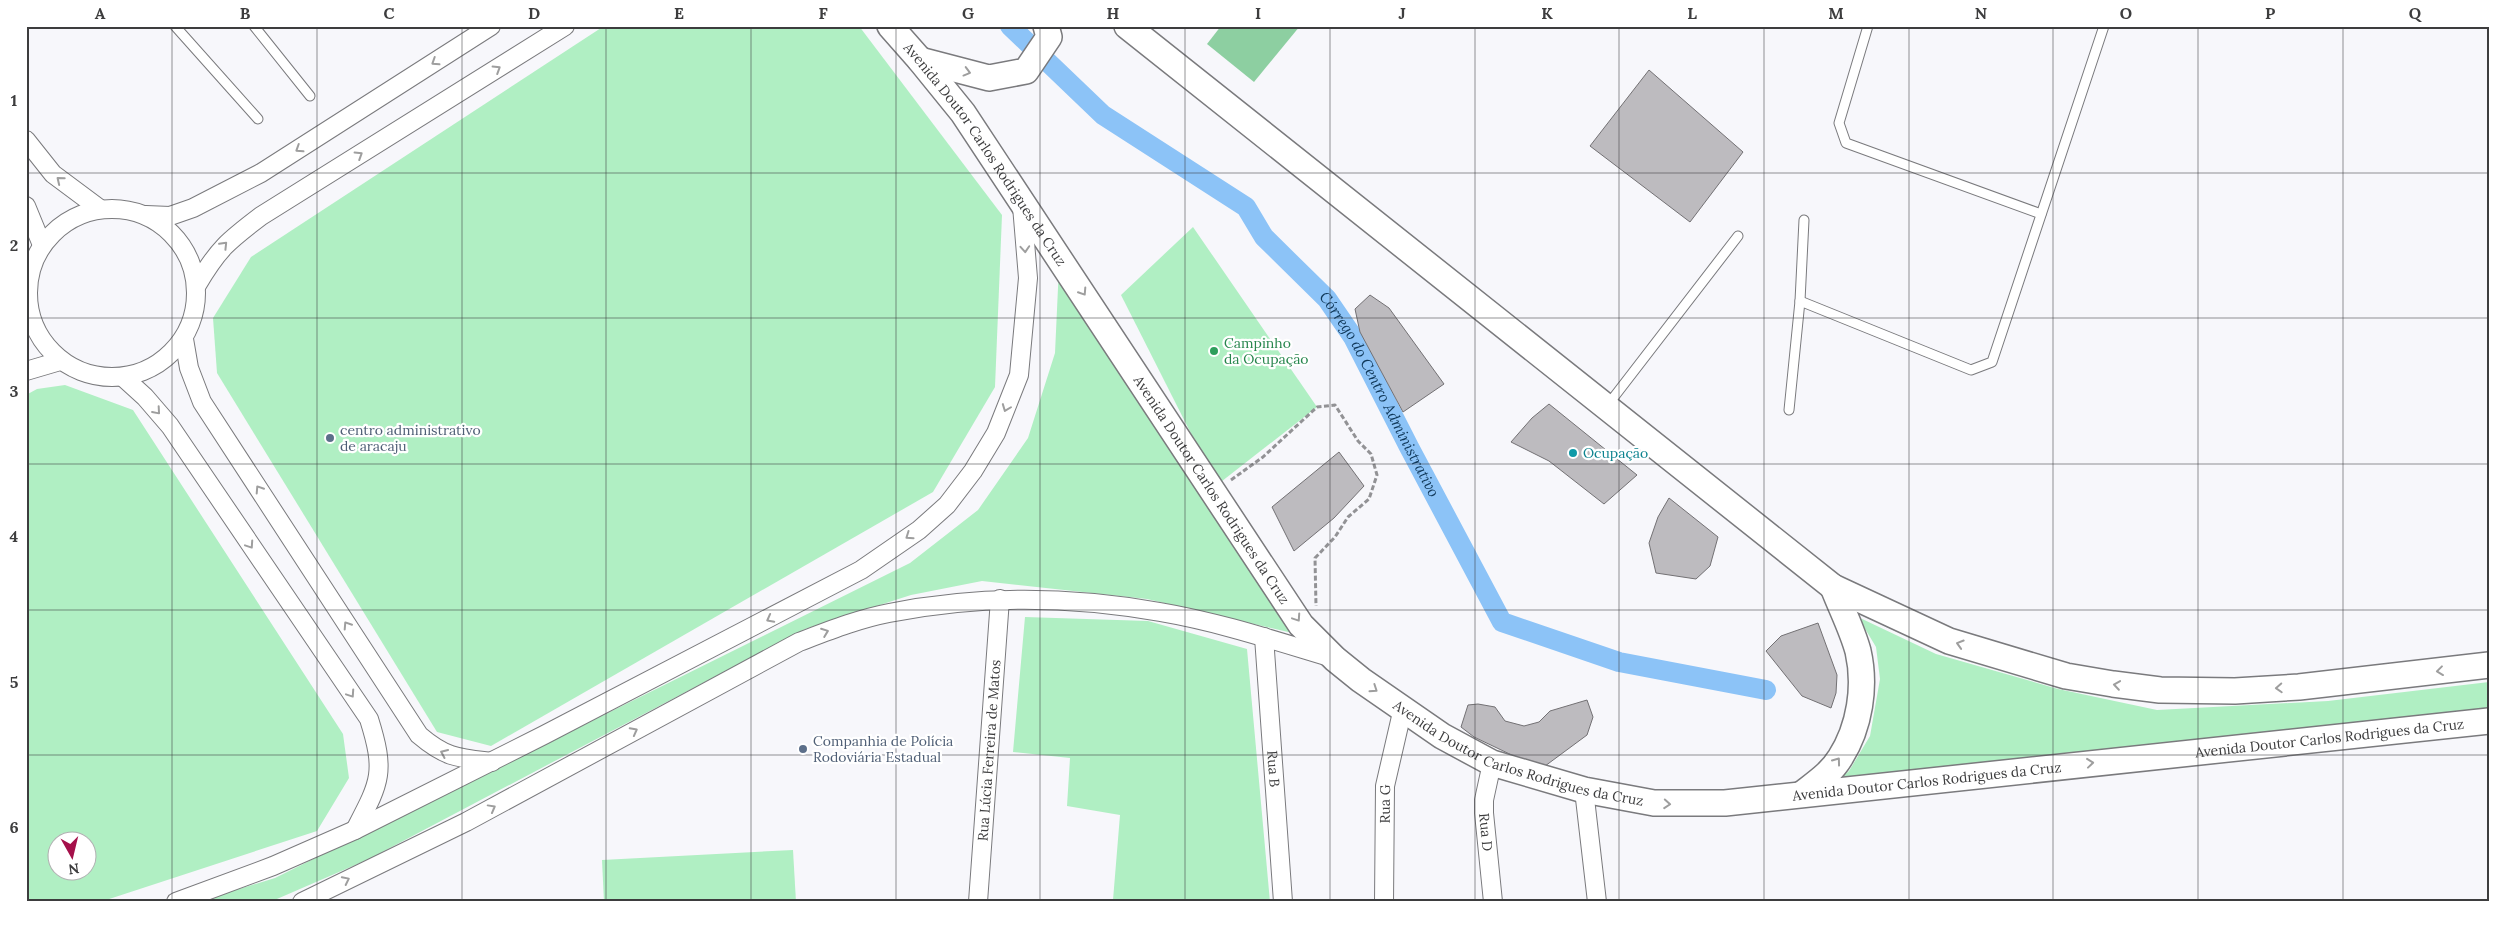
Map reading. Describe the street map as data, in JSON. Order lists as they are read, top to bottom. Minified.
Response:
{"streets":{"main road":["Avenida Doutor Carlos Rodrigues da Cruz"],"street":["Rua Lúcia Ferreira de Matos","Rua B","Rua G","Rua D"]},"crossings":[["Avenida Doutor Carlos Rodrigues da Cruz","Rua G"],["Avenida Doutor Carlos Rodrigues da Cruz","Rua D"]],"water":["Córrego do Centro Administrativo"],"places":["Campinho da Ocupação","centro administrativo de aracaju","Ocupação","Companhia de Polícia Rodoviária Estadual"],"north":"bottom","grid":{"columns":["A","B","C","D","E","F","G","H","I","J","K","L","M","N","O","P","Q"],"rows":["1","2","3","4","5","6"]}}
